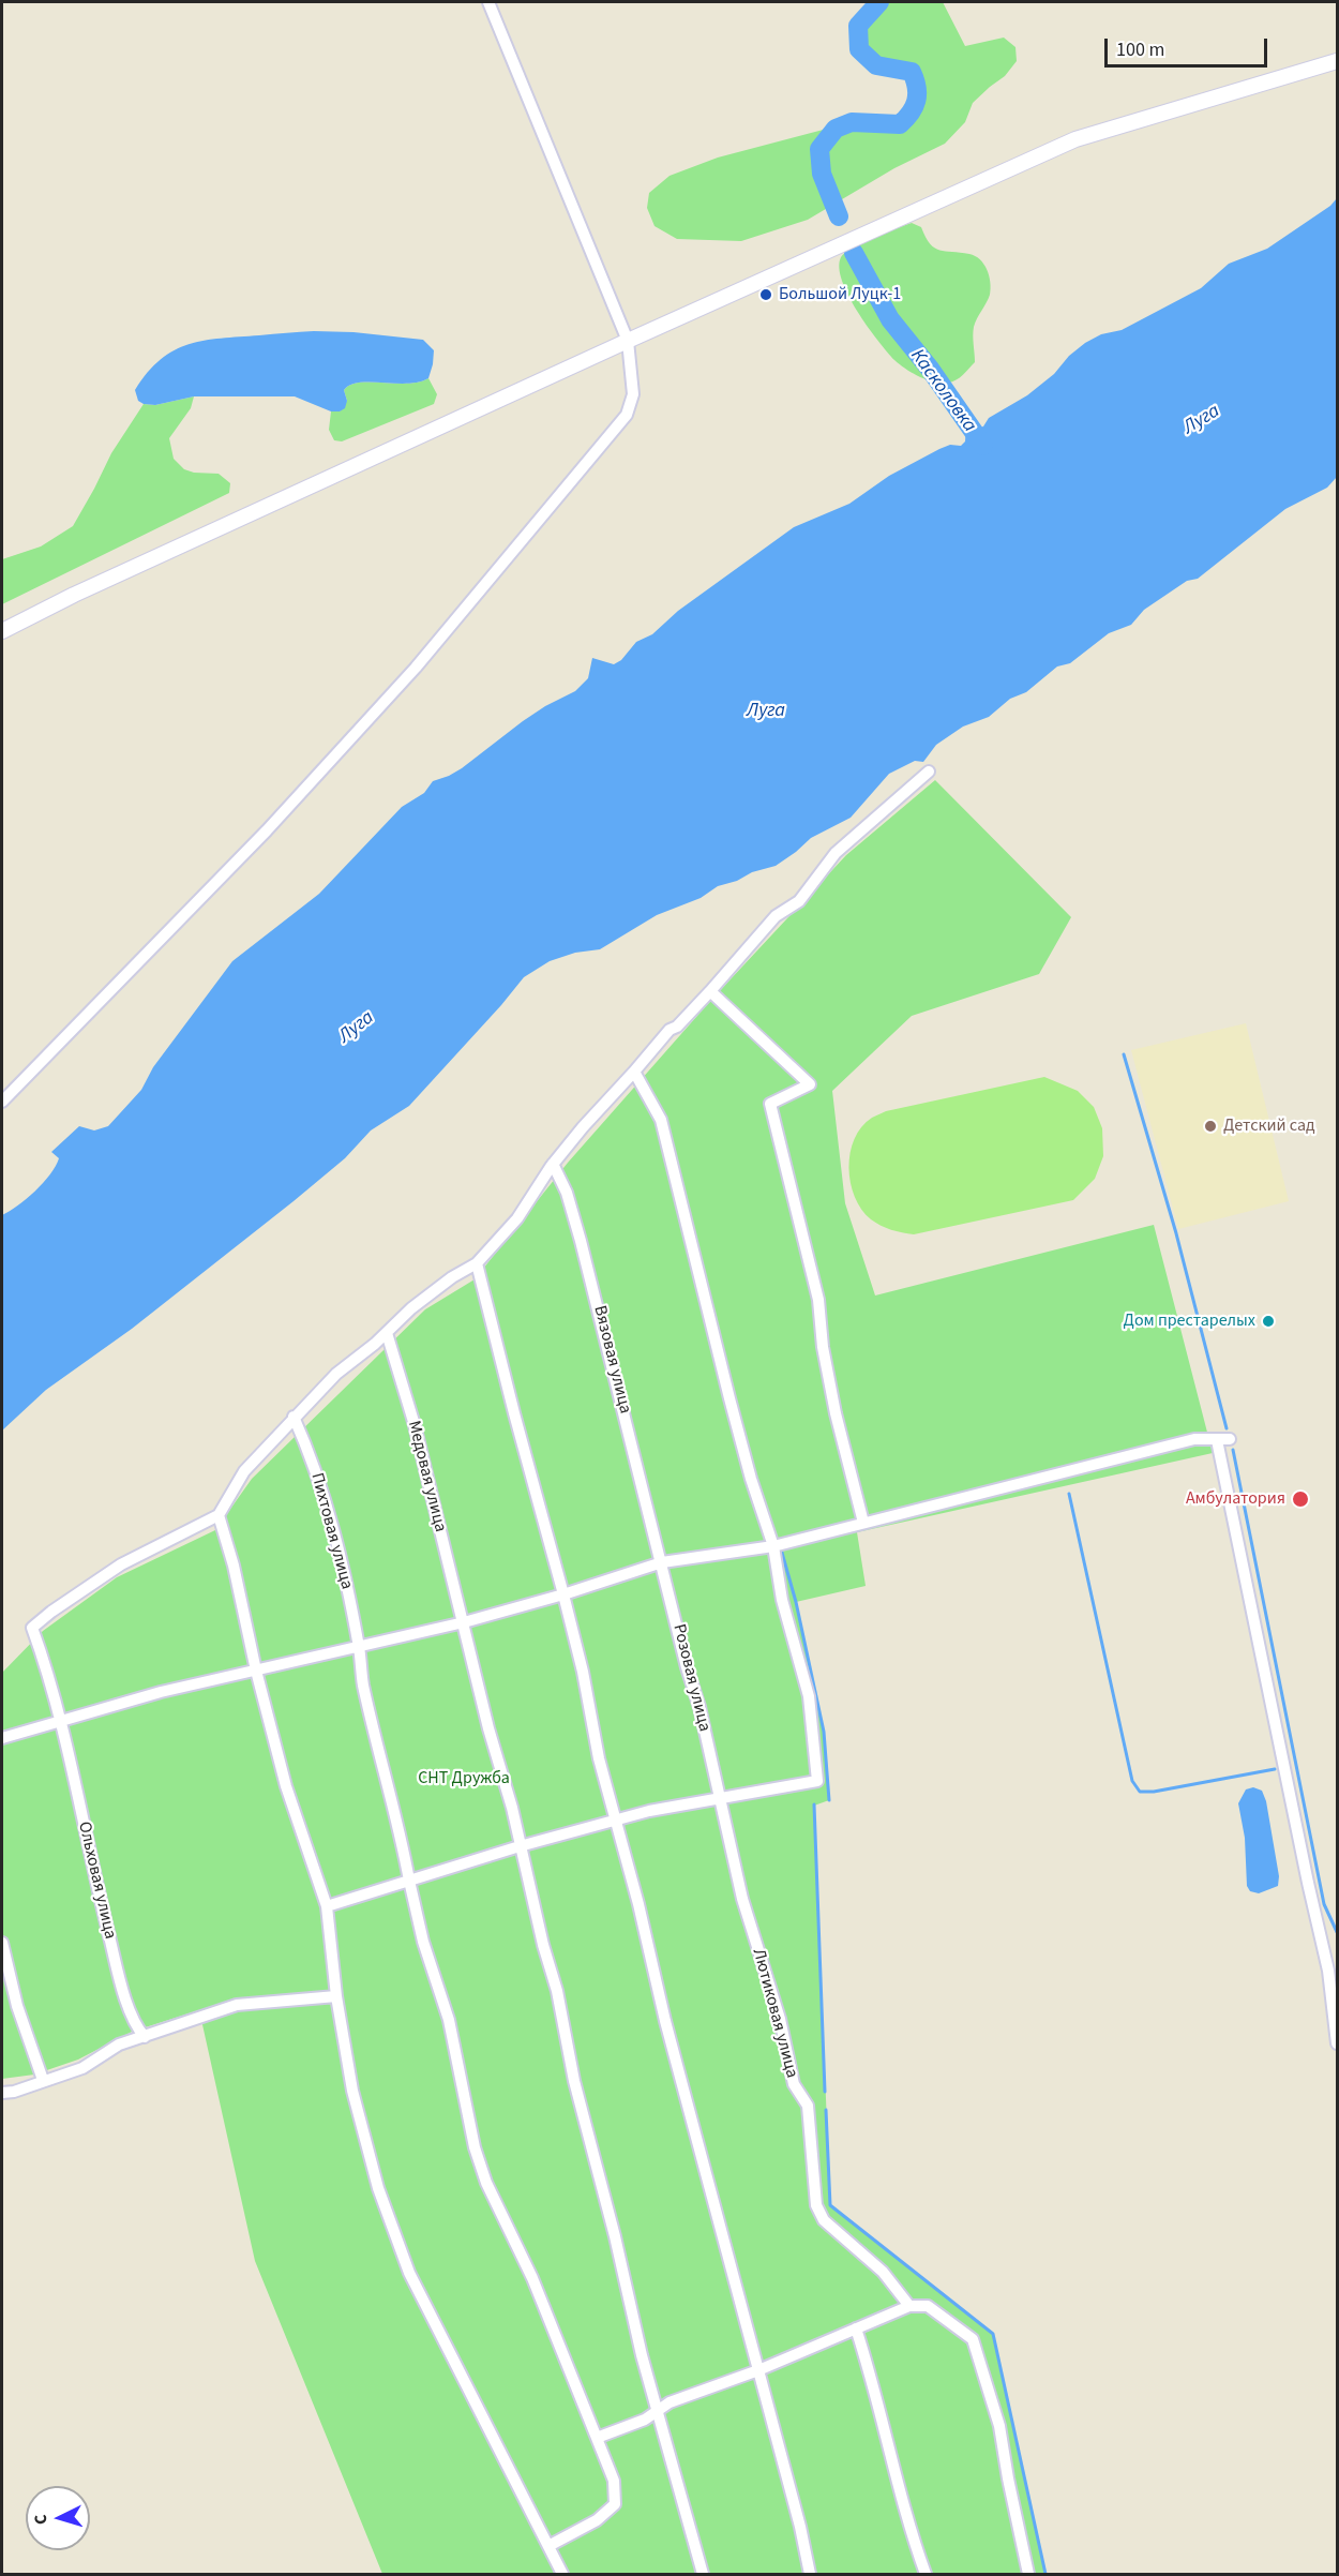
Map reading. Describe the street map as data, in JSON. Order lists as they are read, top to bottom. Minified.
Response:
{"streets":{"street":["Вязовая улица","Медовая улица","Пихтовая улица","Розовая улица","Ольховая улица","Лютиковая улица"]},"crossings":[["Вязовая улица","Розовая улица"],["Розовая улица","Лютиковая улица"]],"water":["Касколовка","Луга"],"parks":["СНТ Дружба"],"places":["Большой Луцк-1","Детский сад","Дом престарелых","Амбулатория"],"scale_bar":"100 m","north":"left"}
